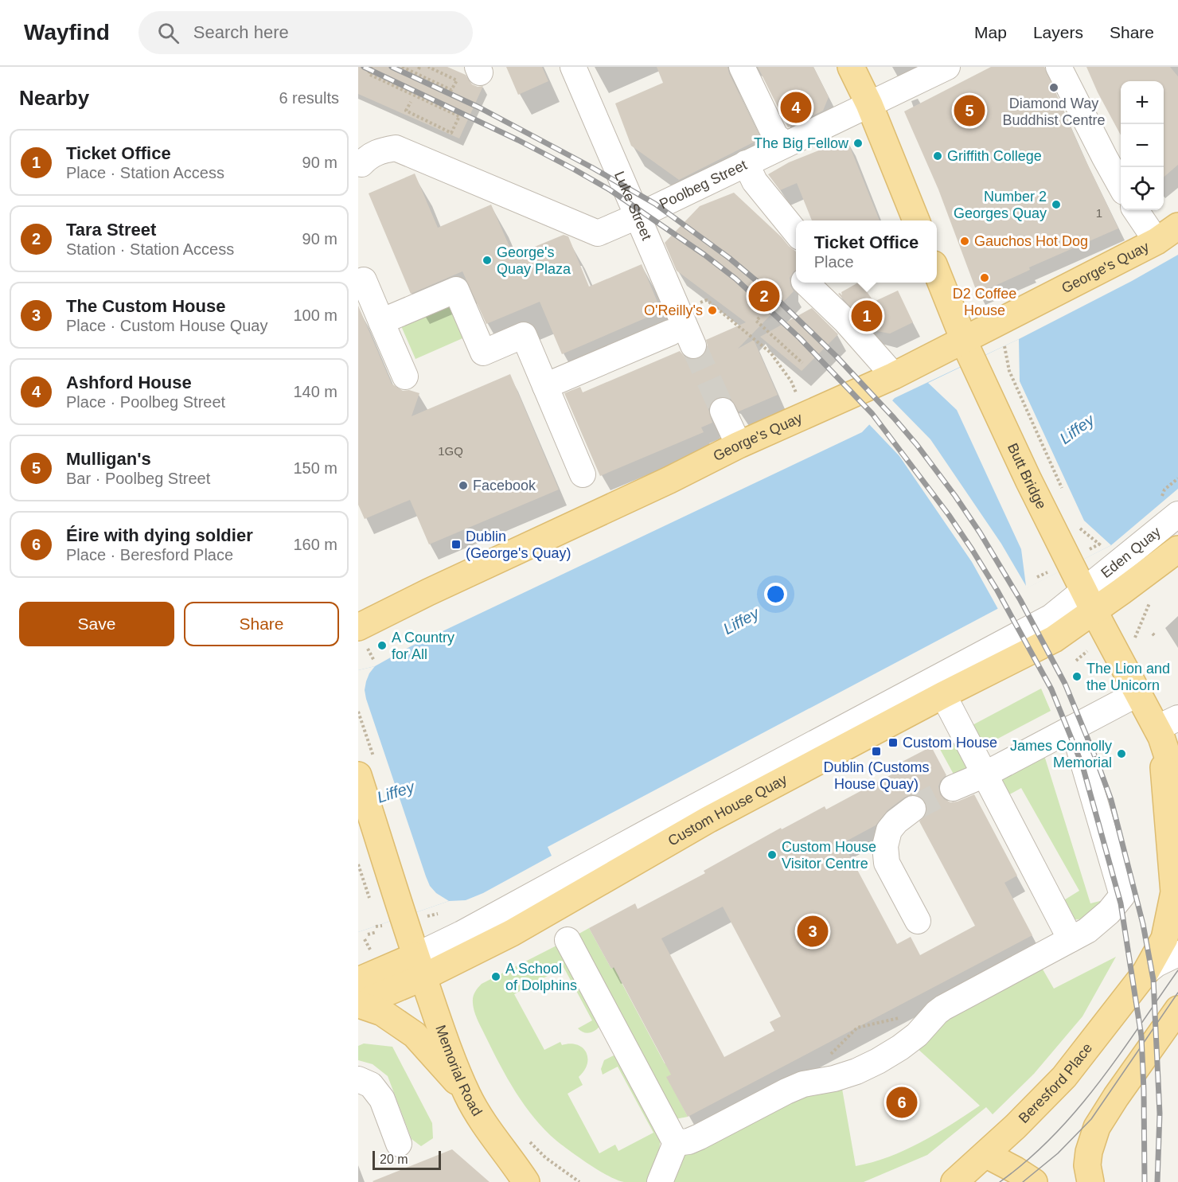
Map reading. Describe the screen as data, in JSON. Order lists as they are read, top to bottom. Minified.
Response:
{"streets":{"main road":["George's Quay","Butt Bridge","Eden Quay","Custom House Quay","Memorial Road","Beresford Place"],"street":["Poolbeg Street","Luke Street"]},"crossings":[["Poolbeg Street","Luke Street"],["George's Quay","Butt Bridge"],["Butt Bridge","Eden Quay"],["Butt Bridge","Custom House Quay"],["Butt Bridge","Beresford Place"],["Eden Quay","Custom House Quay"],["Eden Quay","Beresford Place"],["Custom House Quay","Memorial Road"],["Custom House Quay","Beresford Place"]],"water":["Liffey"],"places":{"other":["Diamond Way Buddhist Centre","The Big Fellow","Griffith College","Number 2 Georges Quay","Gauchos Hot Dog","George's Quay Plaza","D2 Coffee House","O'Reilly's","Facebook","A Country for All","The Lion and the Unicorn","James Connolly Memorial","Custom House Visitor Centre","A School of Dolphins"],"transit":["Dublin (George's Quay)","Custom House","Dublin (Customs House Quay)"]},"house_numbers":["1","1GQ"],"scale_bar":"20 m","page":{"header":"Wayfind","search":"Search here","nav":["Map","Layers","Share"],"heading":["Nearby","6 results"],"map_buttons":["+","−"],"pins":["4","5","2","1","3","6"],"list":[{"mark":"1","name":"Ticket Office","note":"Place · Station Access","value":"90 m"},{"mark":"2","name":"Tara Street","note":"Station · Station Access","value":"90 m"},{"mark":"3","name":"The Custom House","note":"Place · Custom House Quay","value":"100 m"},{"mark":"4","name":"Ashford House","note":"Place · Poolbeg Street","value":"140 m"},{"mark":"5","name":"Mulligan's","note":"Bar · Poolbeg Street","value":"150 m"},{"mark":"6","name":"Éire with dying soldier","note":"Place · Beresford Place","value":"160 m"}],"popup":["Ticket Office","Place"],"buttons":["Save","Share"],"scale":"20 m"}}
